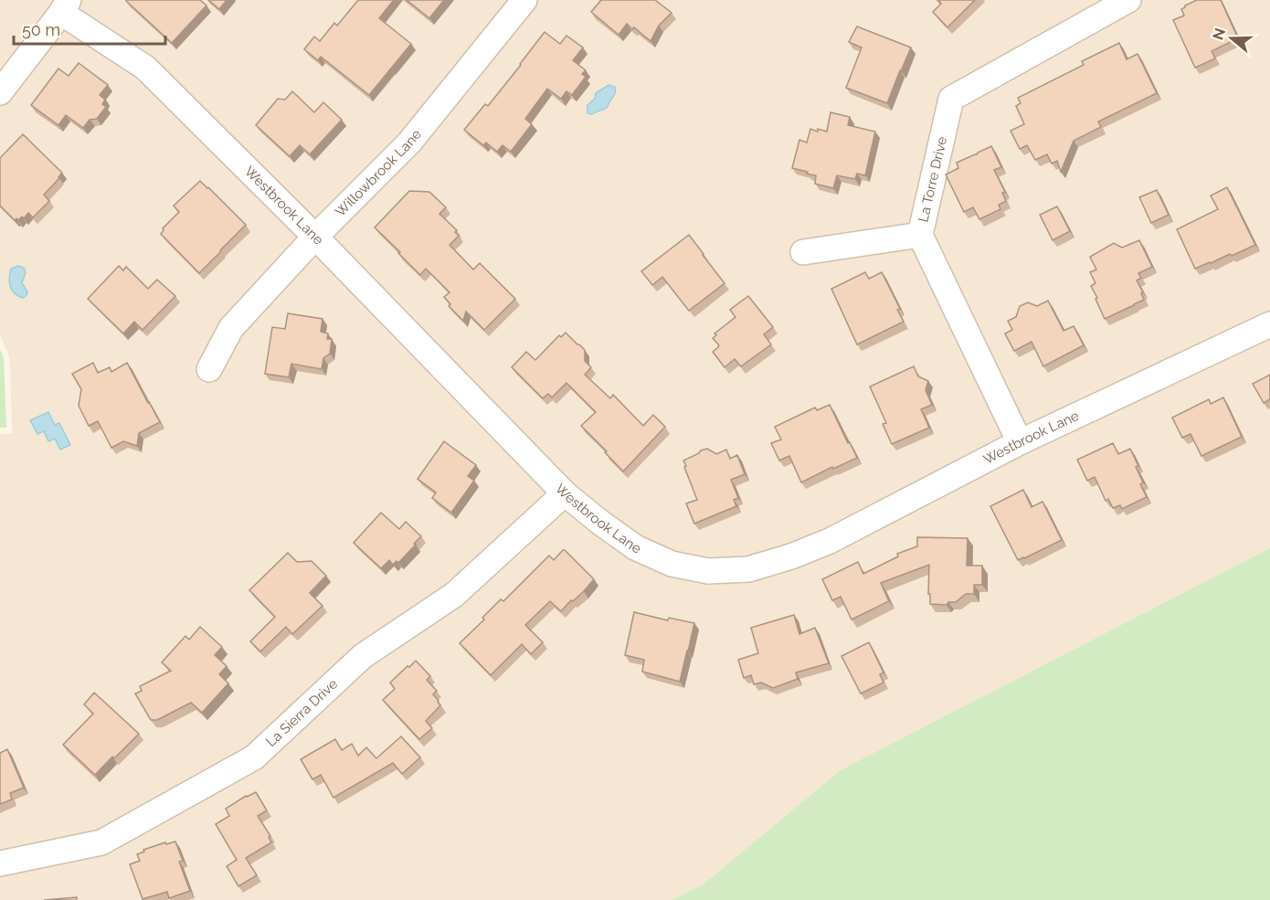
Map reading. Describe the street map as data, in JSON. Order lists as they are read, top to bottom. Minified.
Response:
{"streets":{"street":["Willowbrook Lane","La Torre Drive","Westbrook Lane","La Sierra Drive"]},"crossings":[["Willowbrook Lane","Westbrook Lane"],["La Torre Drive","Westbrook Lane"],["Westbrook Lane","La Sierra Drive"]],"scale_bar":"50 m","north":"left"}
